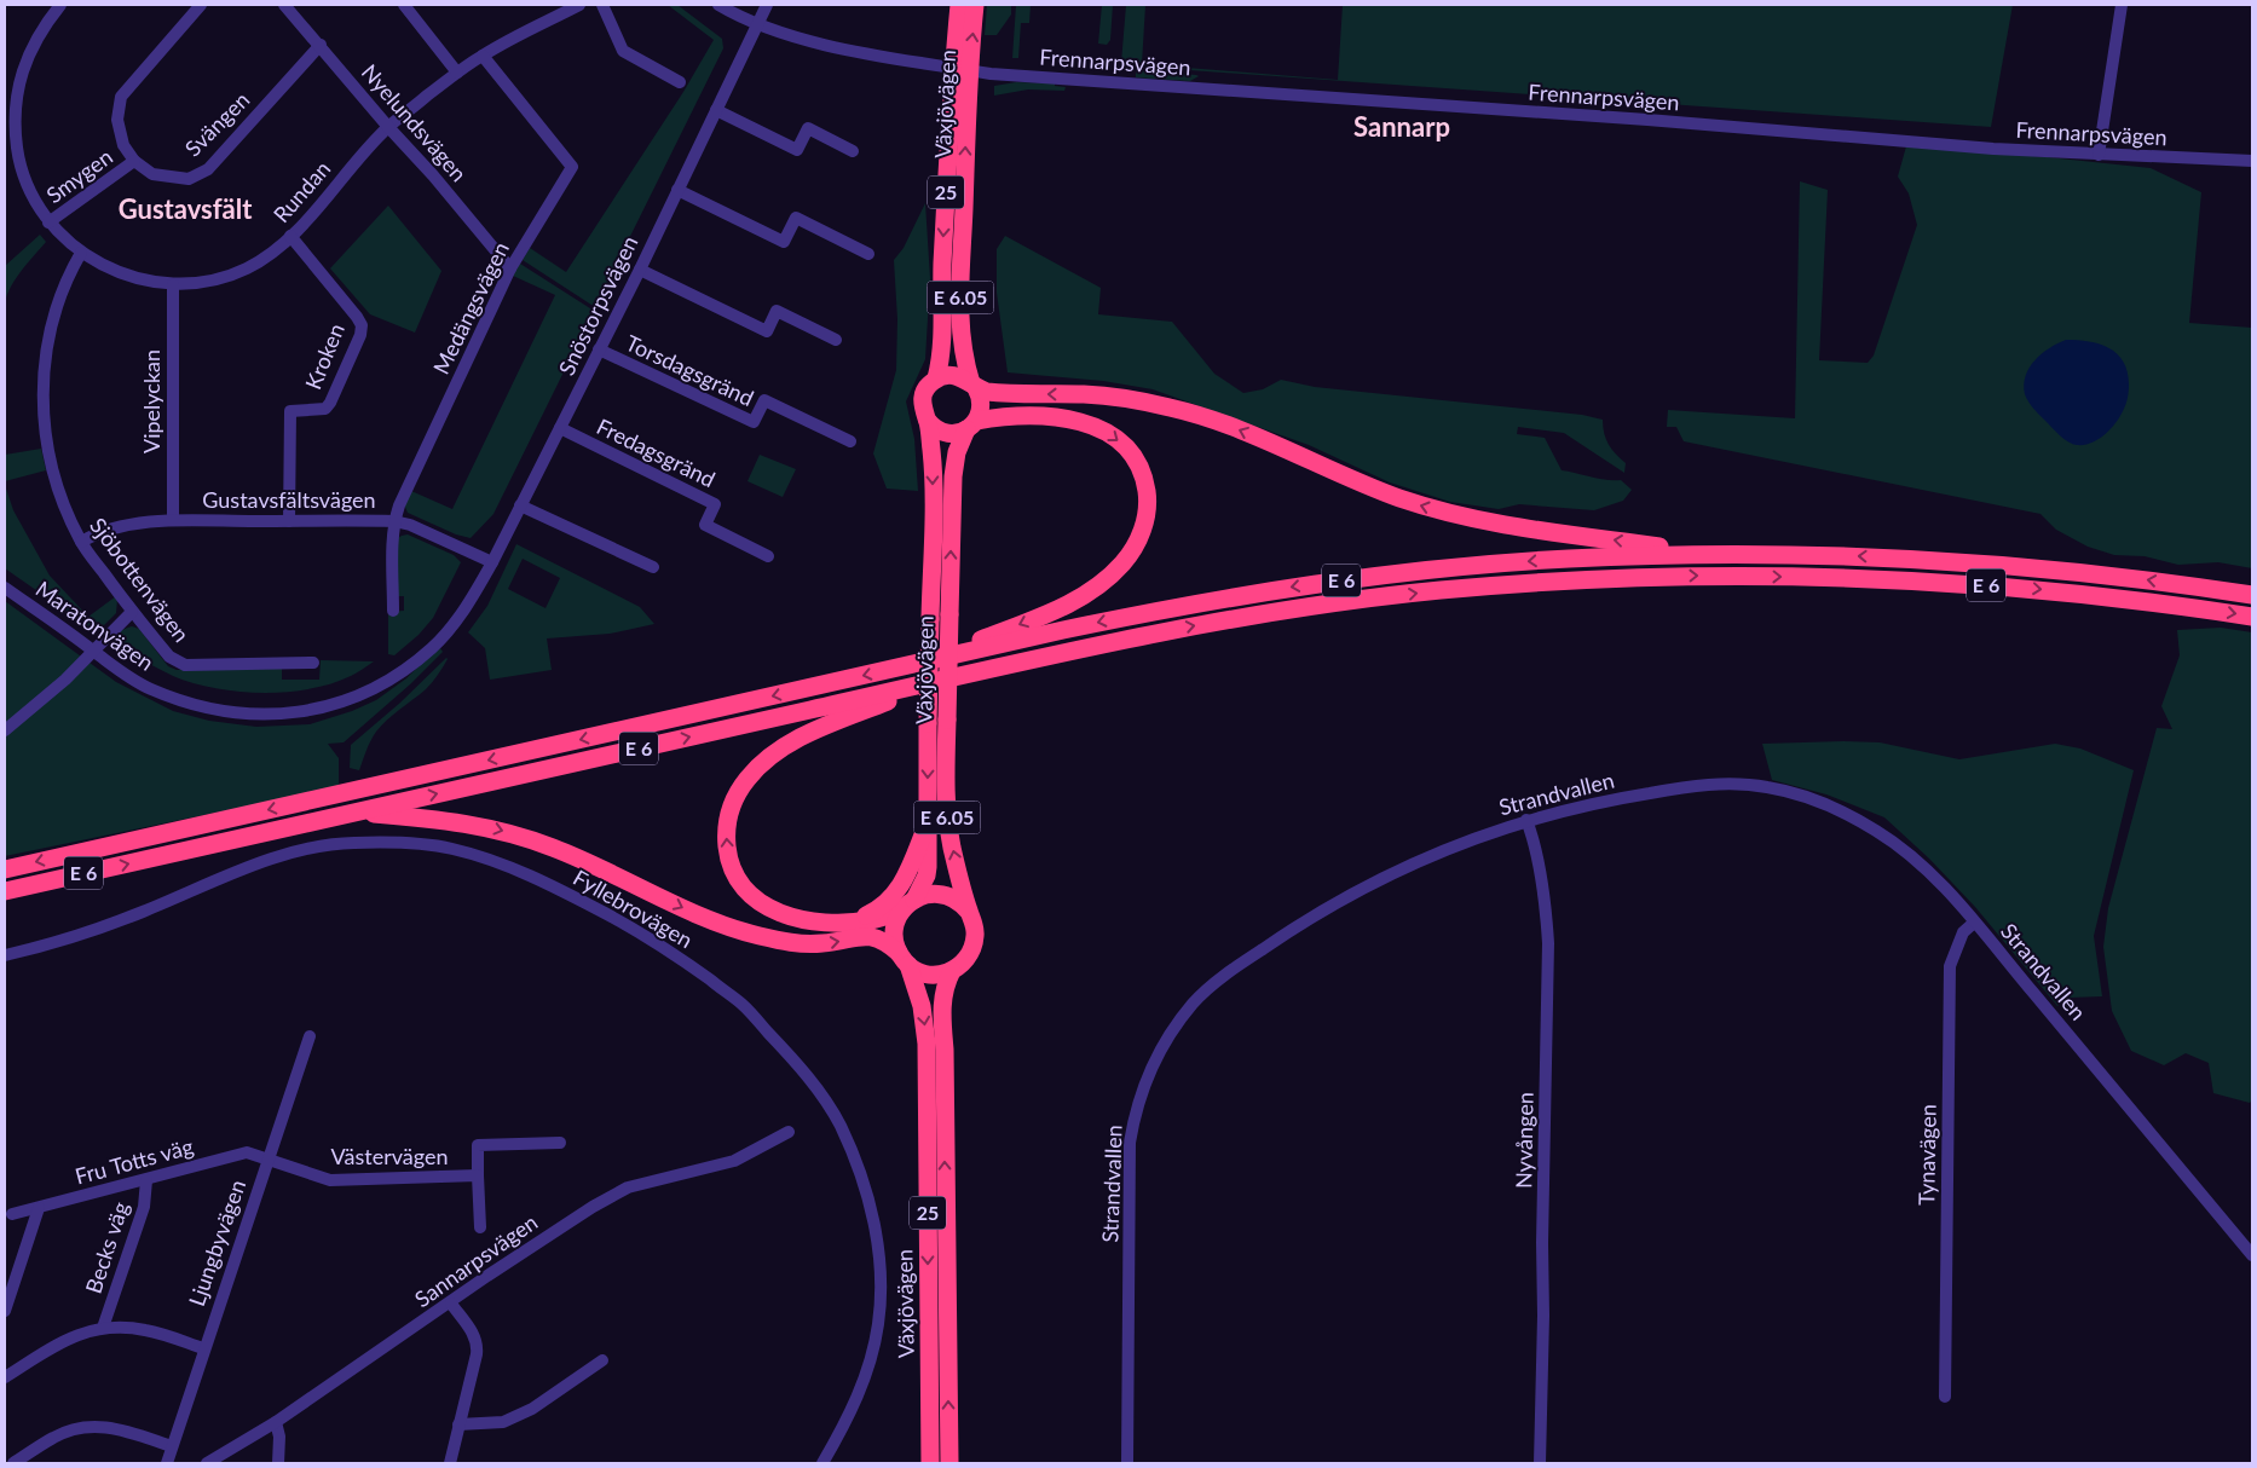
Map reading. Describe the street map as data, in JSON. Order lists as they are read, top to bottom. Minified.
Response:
{"streets":{"highway":["Växjövägen","25","E 6.05","E 6"],"street":["Frennarpsvägen","Nyelundsvägen","Svängen","Smygen","Rundan","Snöstorpsvägen","Medängsvägen","Kroken","Torsdagsgränd","Vipelyckan","Fredagsgränd","Gustavsfältsvägen","Sjöbottenvägen","Maratonvägen","Strandvallen","Fyllebrovägen","Nyvången","Tynavägen","Västervägen","Fru Totts väg","Ljungbyvägen","Becks väg","Sannarpsvägen"]},"crossings":[["Frennarpsvägen","Växjövägen"],["Frennarpsvägen","Snöstorpsvägen"],["Nyelundsvägen","Svängen"],["Nyelundsvägen","Rundan"],["Nyelundsvägen","Medängsvägen"],["Svängen","Smygen"],["Smygen","Rundan"],["Rundan","Medängsvägen"],["Rundan","Kroken"],["Rundan","Vipelyckan"],["Rundan","Sjöbottenvägen"],["Snöstorpsvägen","Torsdagsgränd"],["Snöstorpsvägen","Fredagsgränd"],["Snöstorpsvägen","Gustavsfältsvägen"],["Snöstorpsvägen","Maratonvägen"],["Medängsvägen","Gustavsfältsvägen"],["Kroken","Gustavsfältsvägen"],["Vipelyckan","Gustavsfältsvägen"],["Gustavsfältsvägen","Sjöbottenvägen"],["Strandvallen","Nyvången"],["Strandvallen","Tynavägen"],["Västervägen","Fru Totts väg"],["Västervägen","Ljungbyvägen"],["Fru Totts väg","Ljungbyvägen"],["Fru Totts väg","Becks väg"]],"districts":["Sannarp","Gustavsfält"]}
